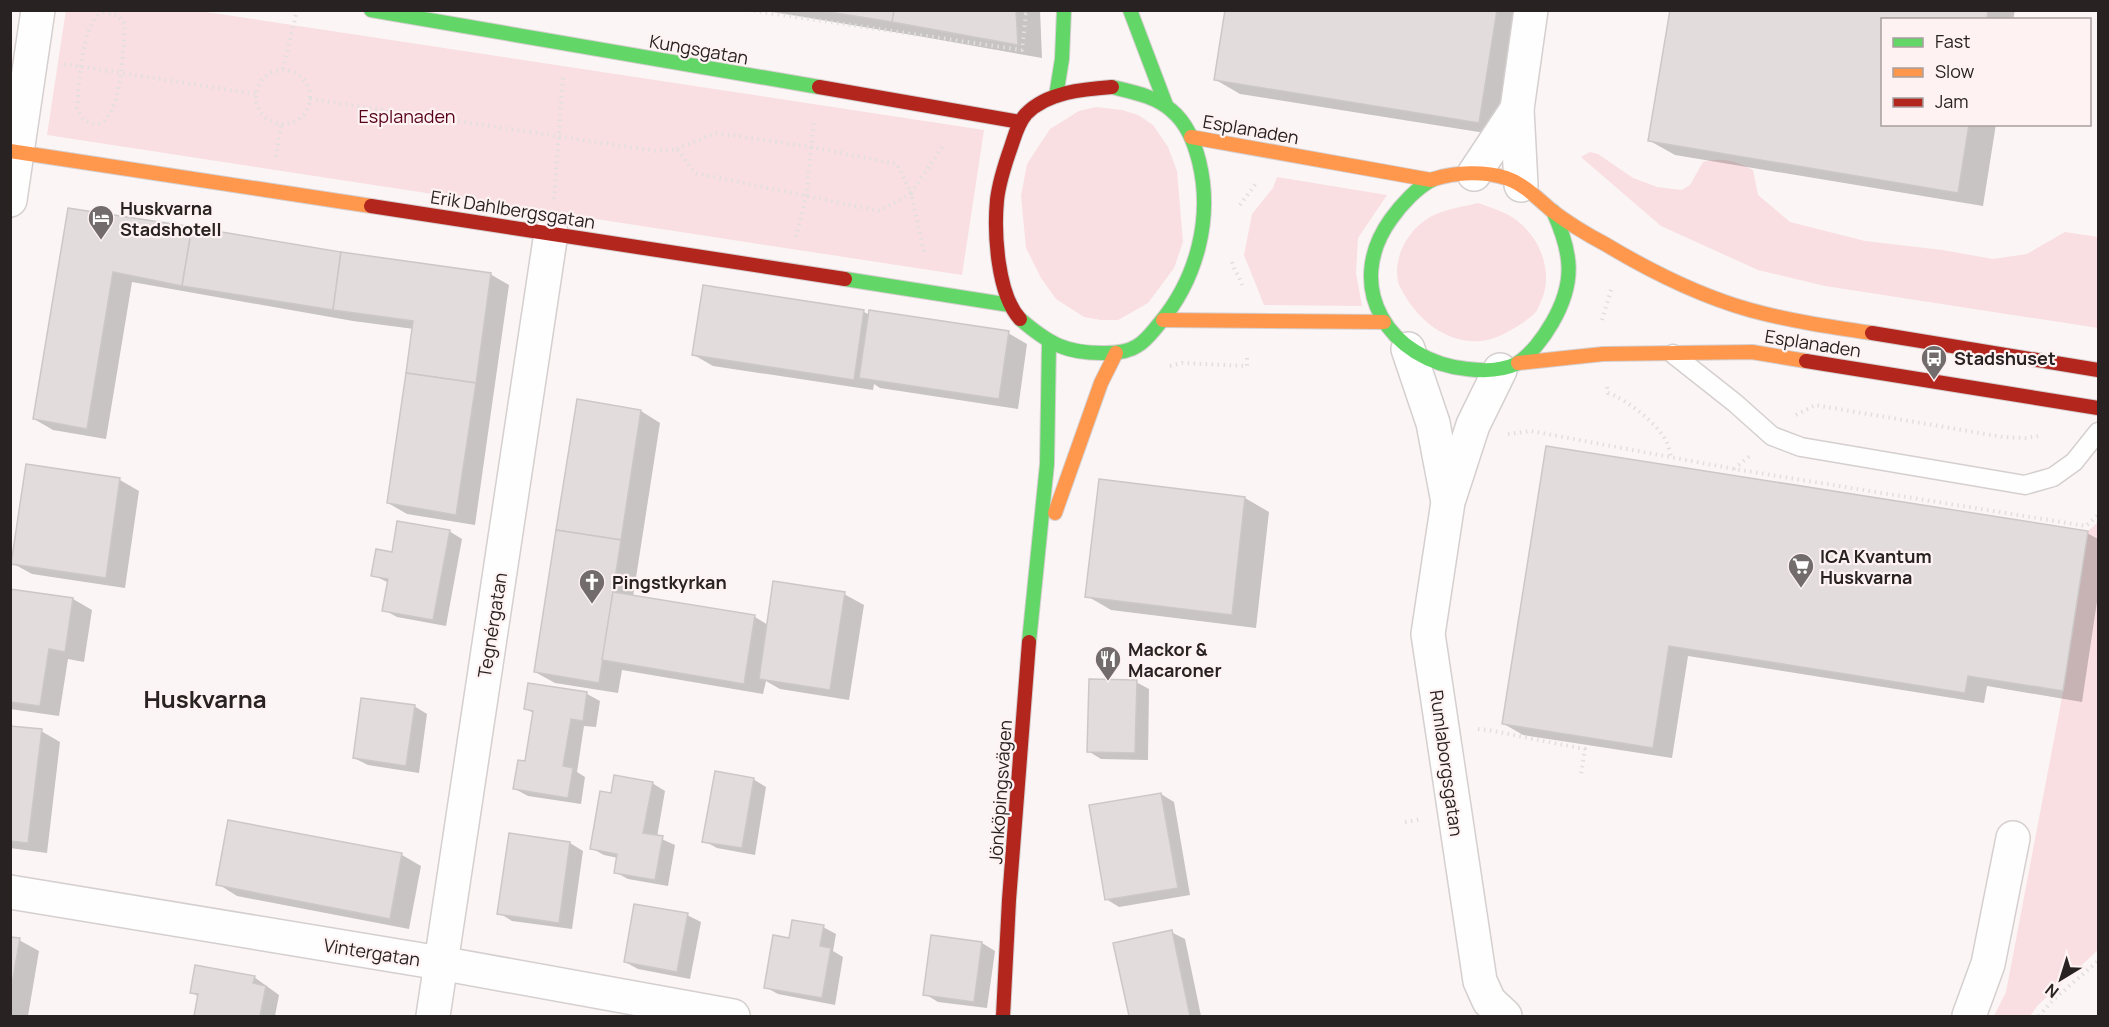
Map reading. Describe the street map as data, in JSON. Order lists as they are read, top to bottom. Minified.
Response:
{"streets":{"street":["Kungsgatan","Esplanaden","Erik Dahlbergsgatan","Tegnérgatan","Rumlaborgsgatan","Jönköpingsvägen","Vintergatan"]},"crossings":[["Kungsgatan","Esplanaden"],["Esplanaden","Rumlaborgsgatan"],["Erik Dahlbergsgatan","Tegnérgatan"],["Tegnérgatan","Vintergatan"]],"districts":["Huskvarna"],"parks":["Esplanaden"],"places":{"hotel":["Huskvarna Stadshotell"],"bus stop":["Stadshuset"],"supermarket":["ICA Kvantum Huskvarna"],"church":["Pingstkyrkan"],"restaurant":["Mackor & Macaroner"]},"legend":["Fast","Slow","Jam"],"north":"bottom left"}
